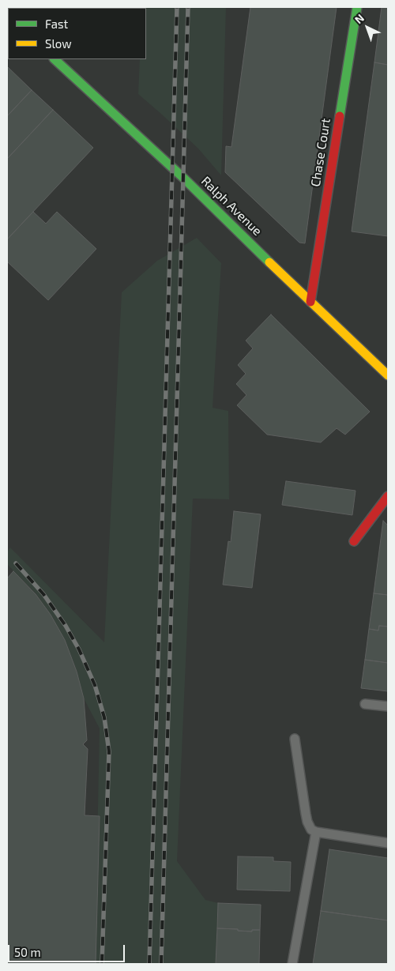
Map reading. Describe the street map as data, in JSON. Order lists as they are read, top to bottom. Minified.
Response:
{"streets":{"main road":["Chase Court","Ralph Avenue"]},"crossings":[["Chase Court","Ralph Avenue"]],"legend":["Fast","Slow"],"scale_bar":"50 m","north":"top left"}
